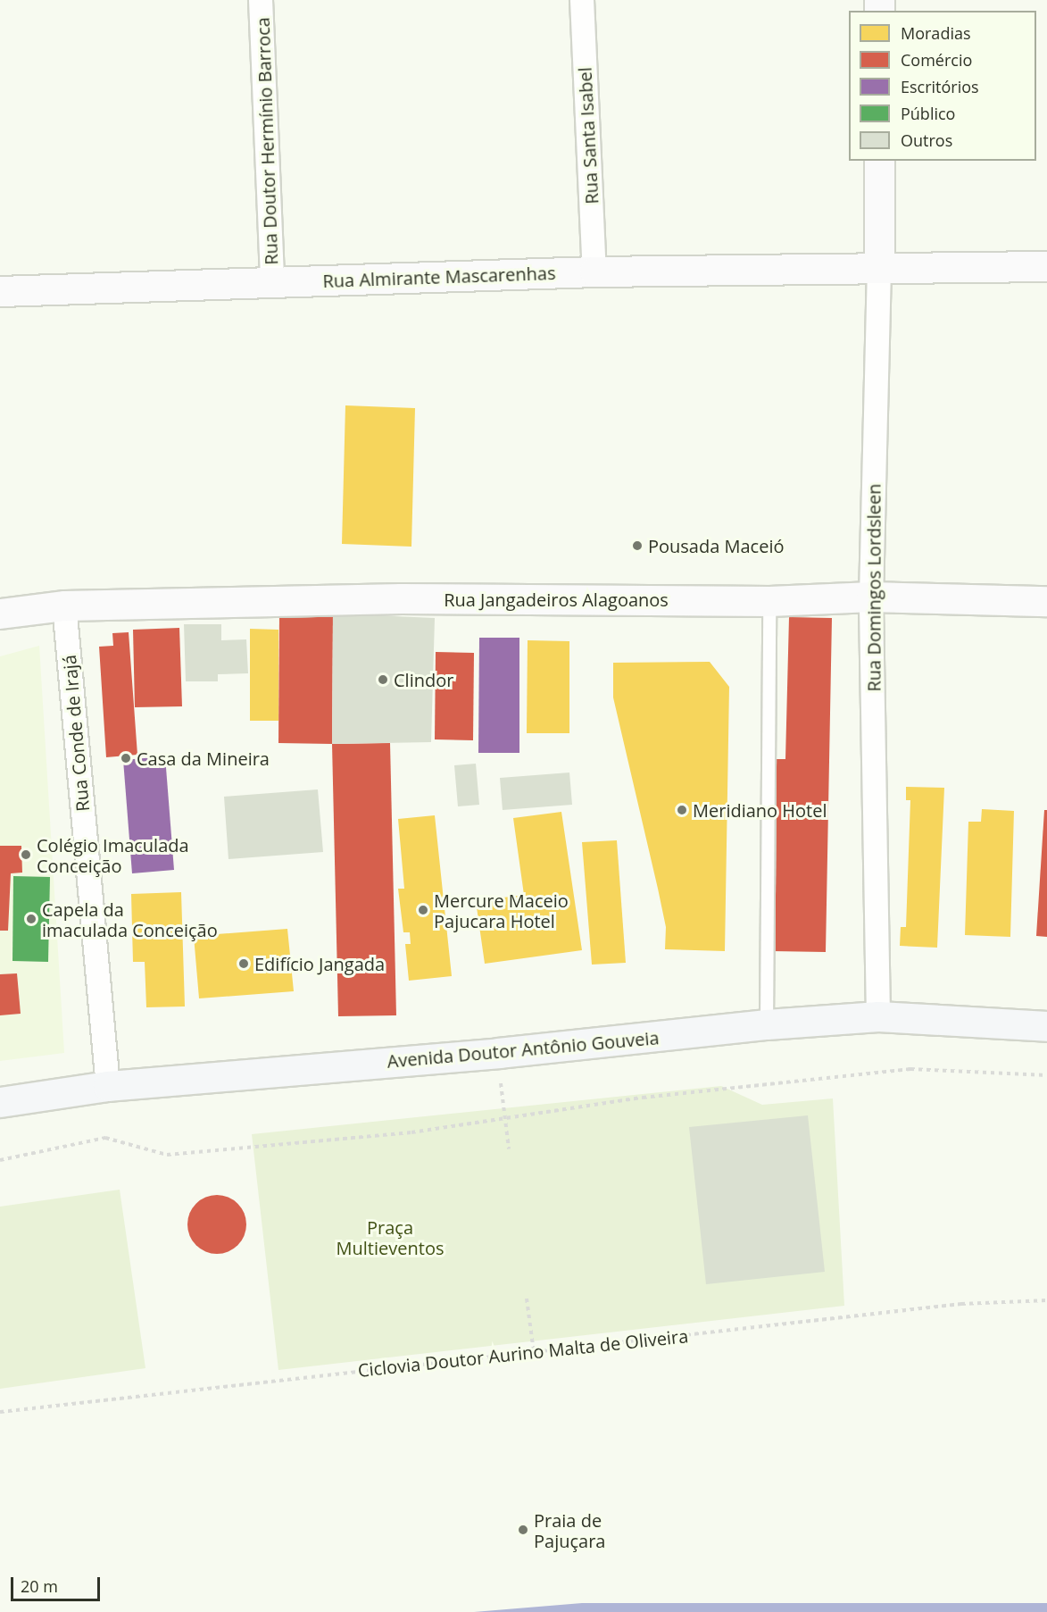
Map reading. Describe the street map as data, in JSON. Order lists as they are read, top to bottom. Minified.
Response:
{"streets":{"main road":["Avenida Doutor Antônio Gouveia"],"street":["Rua Santa Isabel","Rua Doutor Hermínio Barroca","Rua Almirante Mascarenhas","Rua Domingos Lordsleen","Rua Jangadeiros Alagoanos","Rua Conde de Irajá"],"path":["Ciclovia Doutor Aurino Malta de Oliveira"]},"crossings":[["Rua Santa Isabel","Rua Almirante Mascarenhas"],["Rua Doutor Hermínio Barroca","Rua Almirante Mascarenhas"],["Rua Almirante Mascarenhas","Rua Domingos Lordsleen"],["Rua Domingos Lordsleen","Rua Jangadeiros Alagoanos"],["Rua Domingos Lordsleen","Avenida Doutor Antônio Gouveia"],["Rua Jangadeiros Alagoanos","Rua Conde de Irajá"],["Rua Conde de Irajá","Avenida Doutor Antônio Gouveia"]],"parks":["Praça Multieventos"],"places":["Pousada Maceió","Clindor","Casa da Mineira","Meridiano Hotel","Colégio Imaculada Conceição","Mercure Maceio Pajucara Hotel","Capela da imaculada Conceição","Edifício Jangada","Praia de Pajuçara"],"legend":["Moradias","Comércio","Escritórios","Público","Outros"],"scale_bar":"20 m"}
